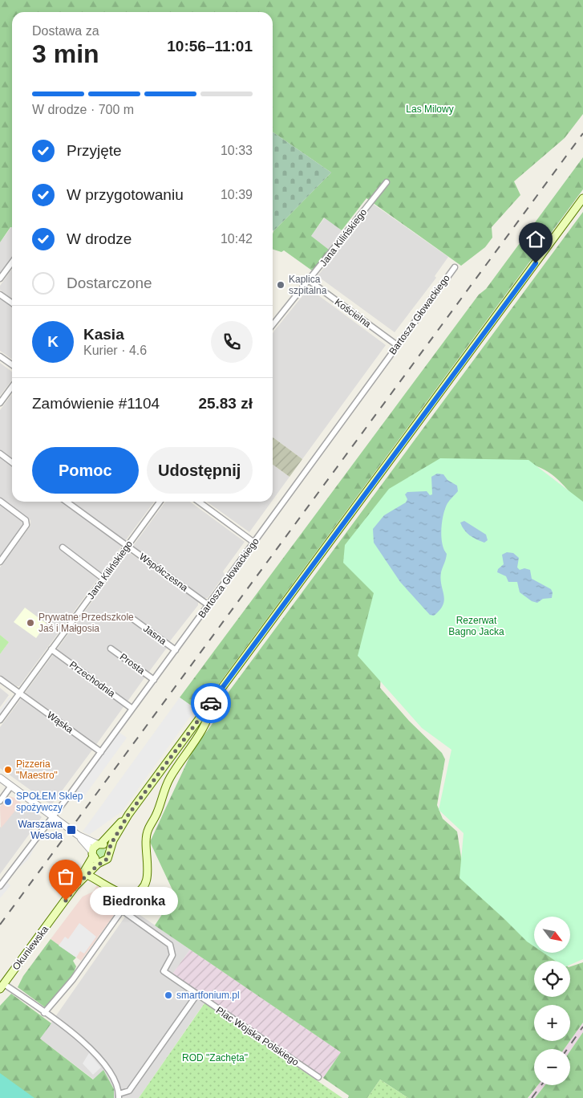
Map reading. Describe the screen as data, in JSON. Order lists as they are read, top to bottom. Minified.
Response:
{"streets":{"main road":["Okuniewska"],"street":["Jana Kilińskiego","Kościelna","Bartosza Głowackiego","Współczesna","Jasna","Prosta","Przechodnia","Wąska","Plac Wojska Polskiego"]},"crossings":[["Jana Kilińskiego","Kościelna"],["Jana Kilińskiego","Współczesna"],["Jana Kilińskiego","Przechodnia"],["Jana Kilińskiego","Wąska"],["Kościelna","Bartosza Głowackiego"],["Bartosza Głowackiego","Współczesna"],["Bartosza Głowackiego","Jasna"],["Bartosza Głowackiego","Prosta"],["Bartosza Głowackiego","Przechodnia"],["Bartosza Głowackiego","Wąska"]],"parks":["Las Milowy","Rezerwat Bagno Jacka","ROD \"Zachęta\""],"places":{"other":["Kaplica szpitalna","Prywatne Przedszkole Jaś i Małgosia","Pizzeria \"Maestro\"","SPOŁEM Sklep spożywczy","Biedronka","smartfonium.pl"],"transit":["Warszawa Wesoła"]},"north":"bottom right","page":{"heading":["3 min","Dostawa za","10:56–11:01"],"panel":["Kasia","Kurier · 4.6","Zamówienie #1104","25.83 zł"],"bar":"W drodze · 700 m","list":[["Przyjęte","10:33"],["W przygotowaniu","10:39"],["W drodze","10:42"],"Dostarczone"],"round":"K","buttons":["Pomoc","Udostępnij"],"bubble":"Biedronka","map_buttons":["+","−"]}}
